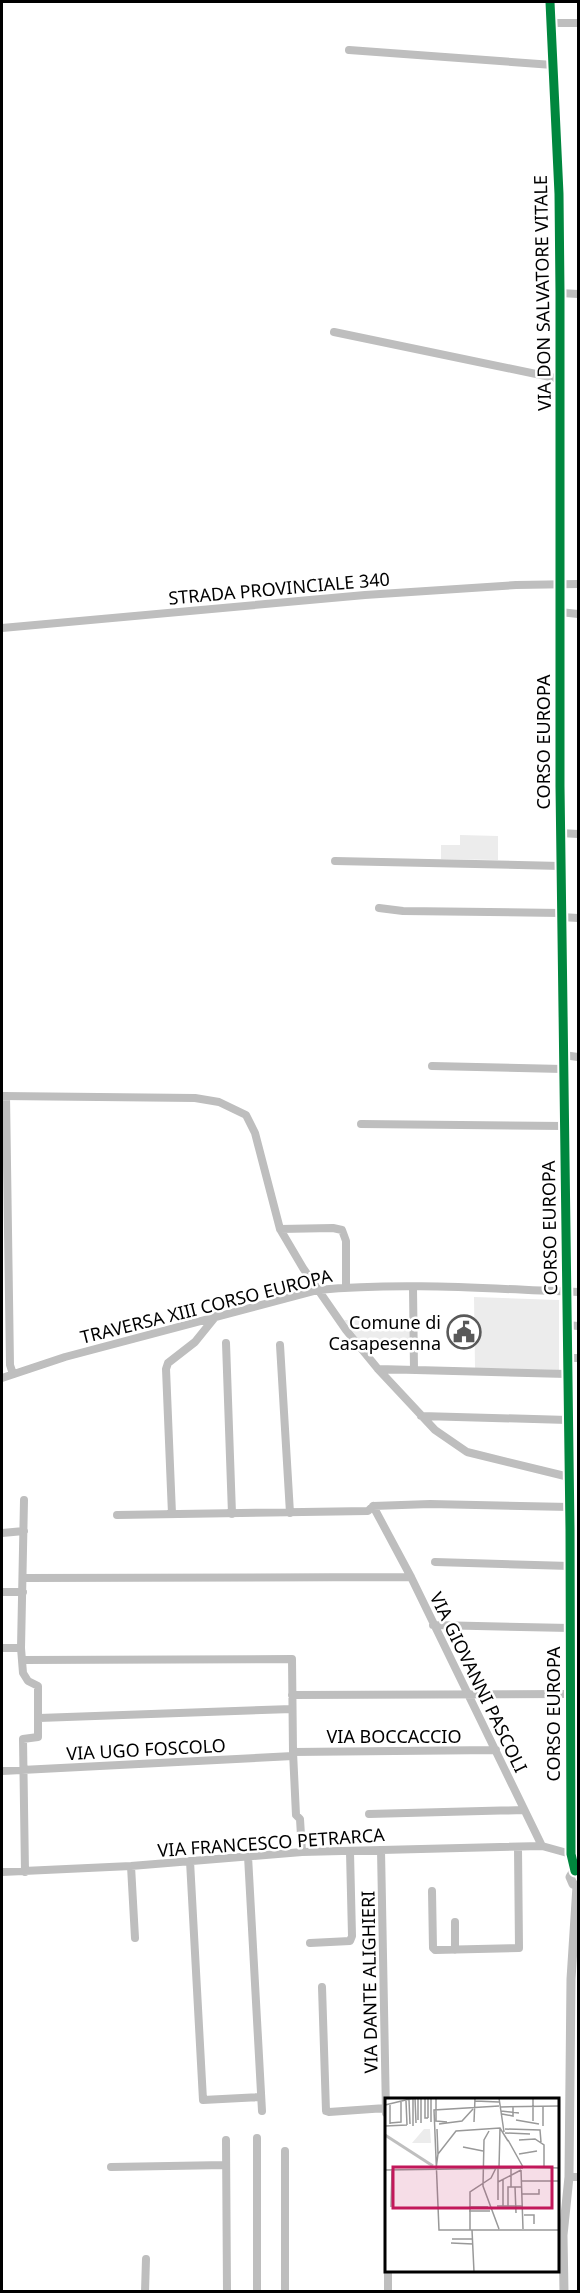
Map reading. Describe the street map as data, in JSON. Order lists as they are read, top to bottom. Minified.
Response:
{"streets":{"street":["VIA DON SALVATORE VITALE","STRADA PROVINCIALE 340","CORSO EUROPA","TRAVERSA XIII CORSO EUROPA","VIA GIOVANNI PASCOLI","VIA BOCCACCIO","VIA UGO FOSCOLO","VIA FRANCESCO PETRARCA","VIA DANTE ALIGHIERI"]},"crossings":[["VIA DON SALVATORE VITALE","STRADA PROVINCIALE 340"],["VIA DON SALVATORE VITALE","CORSO EUROPA"],["STRADA PROVINCIALE 340","CORSO EUROPA"],["CORSO EUROPA","TRAVERSA XIII CORSO EUROPA"],["VIA GIOVANNI PASCOLI","VIA BOCCACCIO"],["VIA GIOVANNI PASCOLI","VIA FRANCESCO PETRARCA"],["VIA BOCCACCIO","VIA UGO FOSCOLO"],["VIA FRANCESCO PETRARCA","VIA DANTE ALIGHIERI"]],"places":{"public building":["Comune di Casapesenna"]}}
